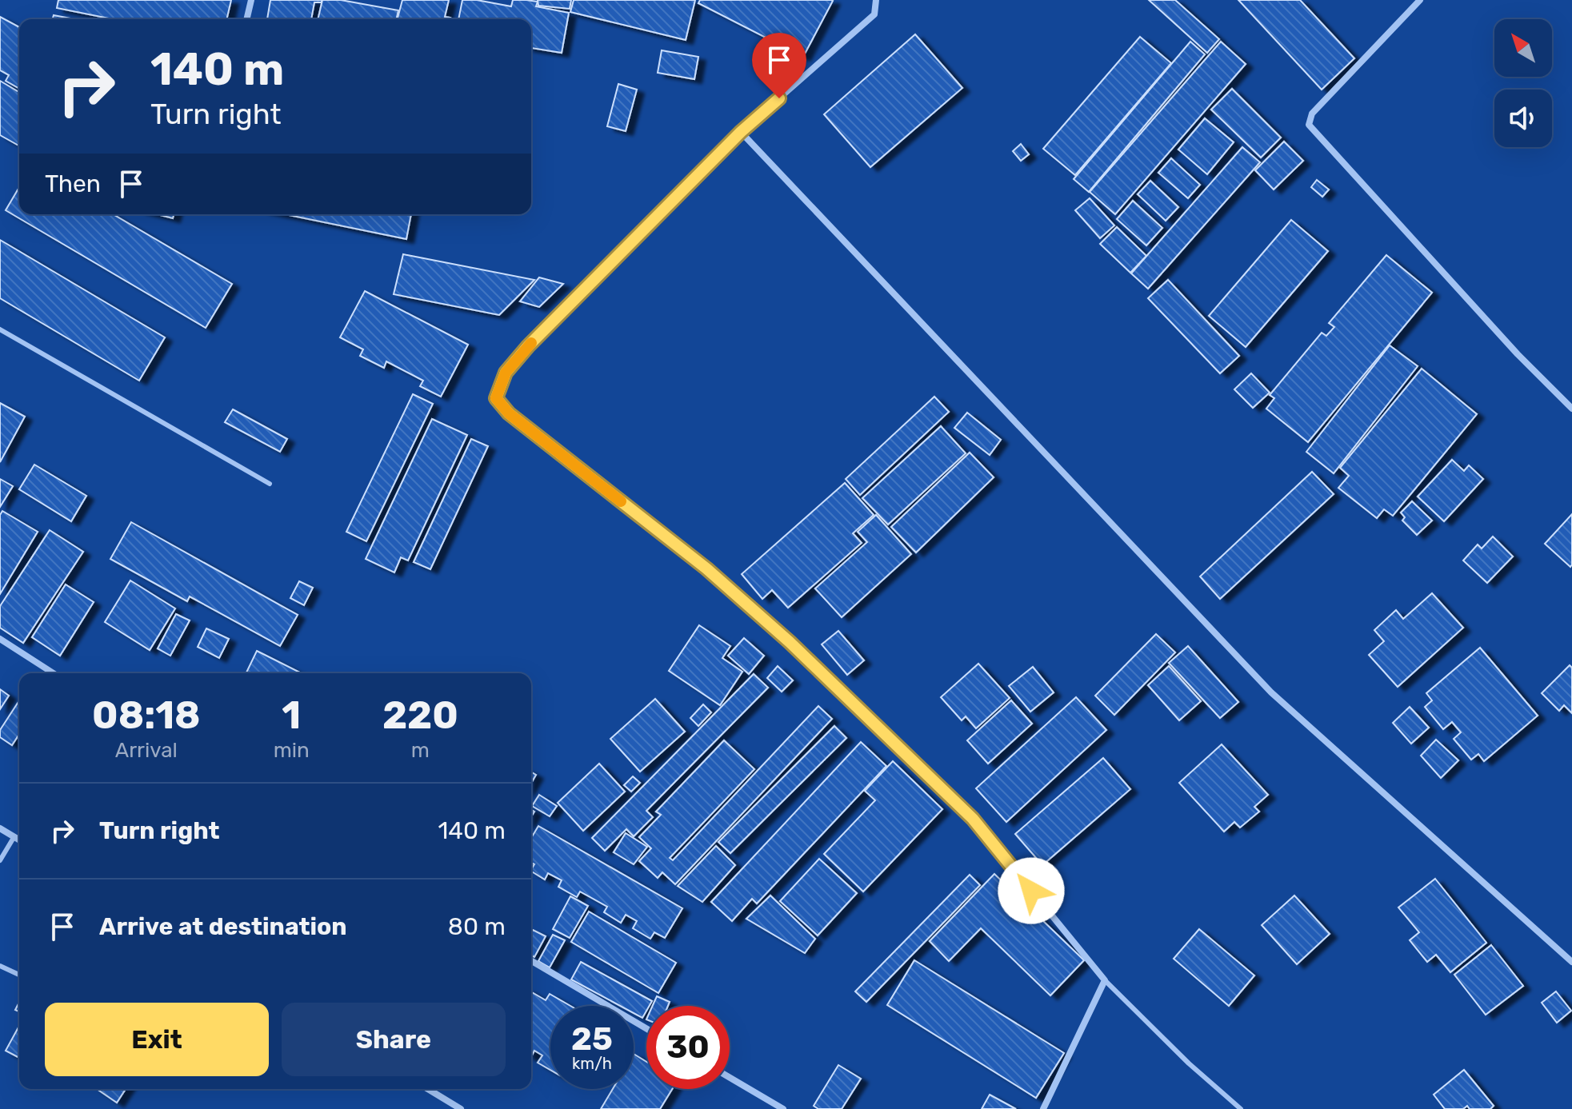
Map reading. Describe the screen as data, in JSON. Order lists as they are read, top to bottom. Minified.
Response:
{"north":"top left","page":{"turn":["140 m","Turn right"],"then":"Then","eta":["08:18","Arrival","1","min","220","m"],"list":[{"name":"Turn right","value":"140 m"},{"name":"Arrive at destination","value":"80 m"}],"buttons":["Exit","Share"],"speed":"25 km/h","limit":"30"}}
